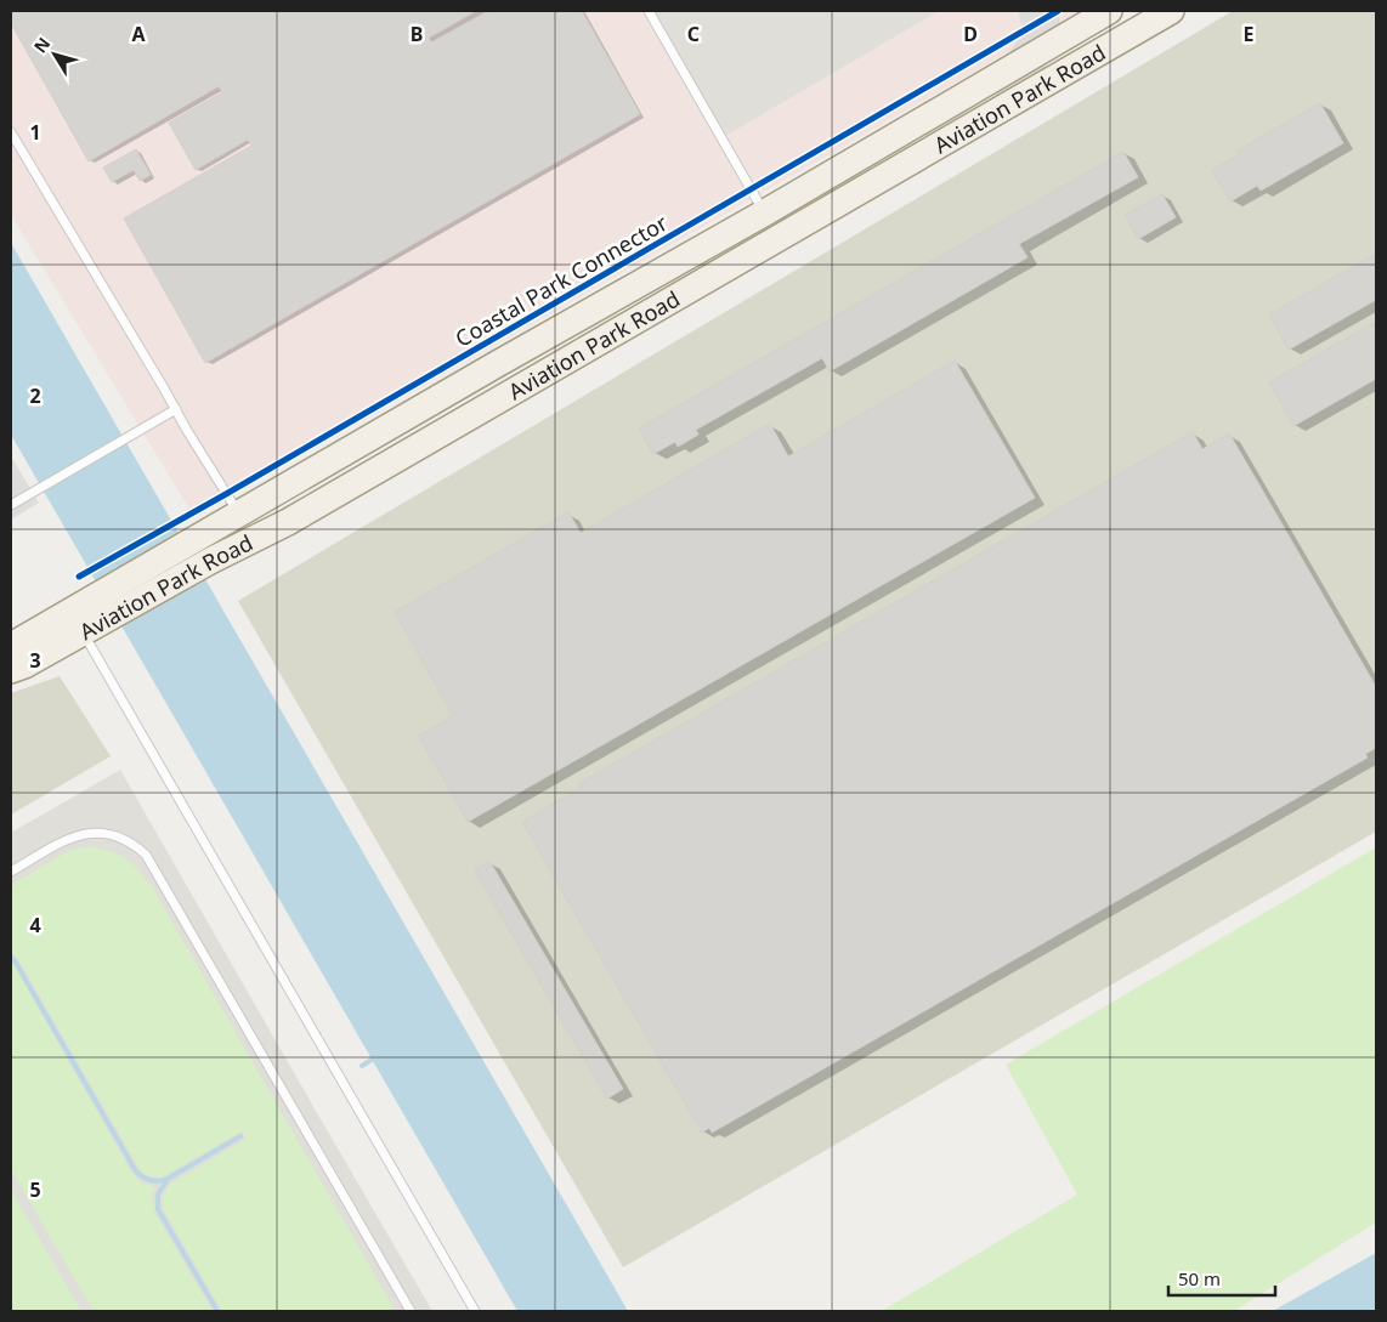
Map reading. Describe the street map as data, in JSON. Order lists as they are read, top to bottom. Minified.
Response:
{"streets":{"main road":["Aviation Park Road"],"cycle path":["Coastal Park Connector"]},"scale_bar":"50 m","north":"top left","grid":{"columns":["A","B","C","D","E"],"rows":["1","2","3","4","5"]}}
